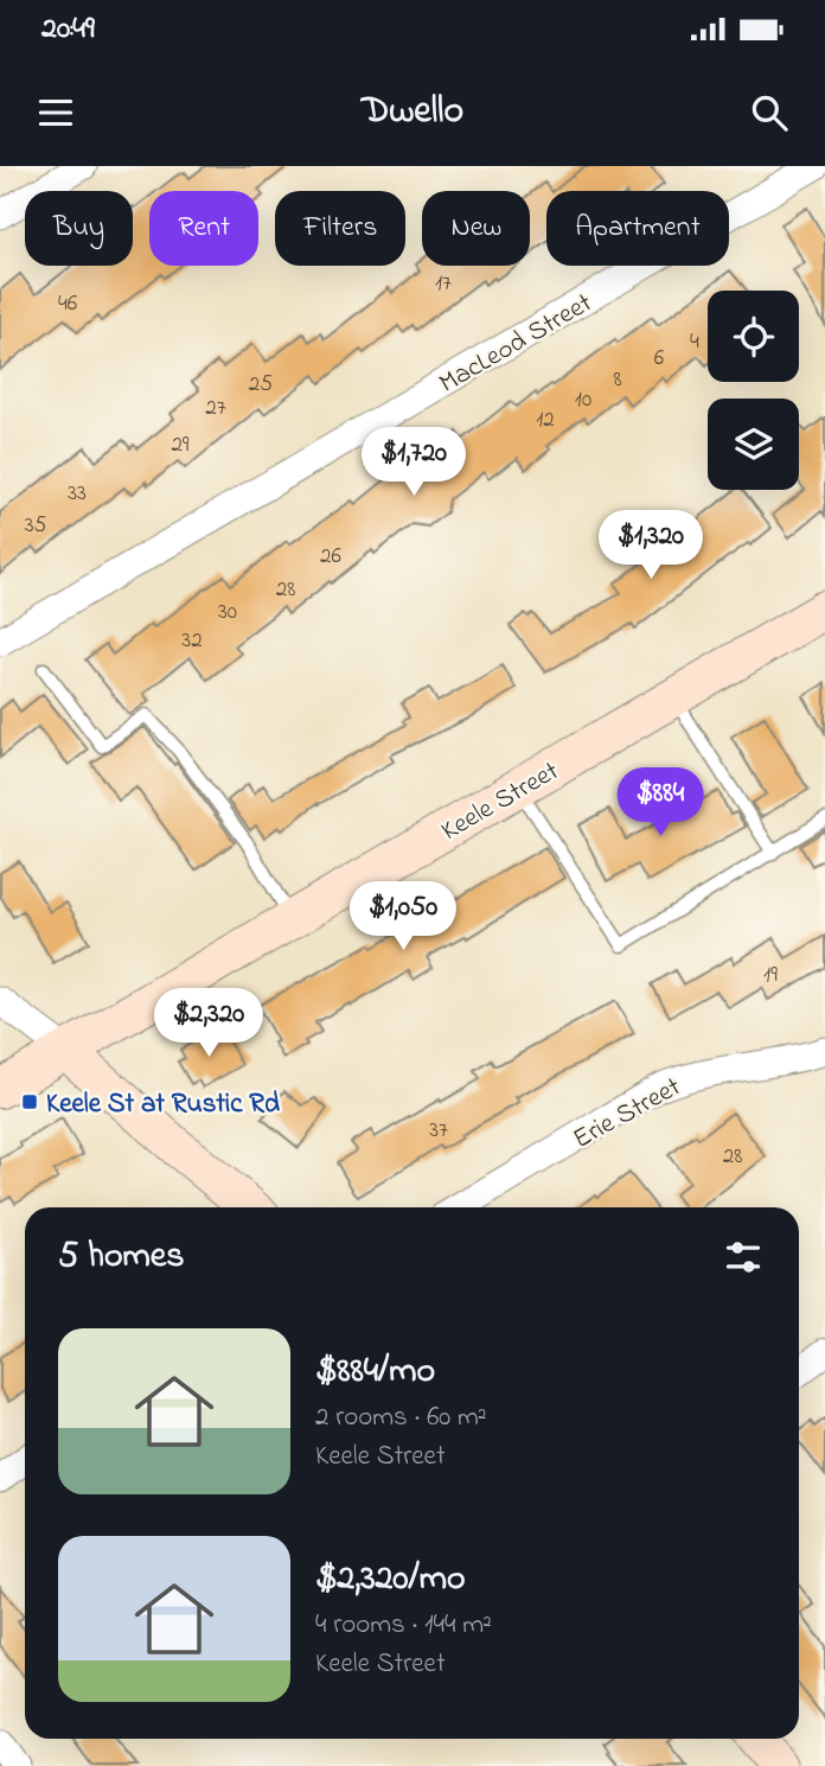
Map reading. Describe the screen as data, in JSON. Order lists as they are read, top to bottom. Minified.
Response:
{"streets":{"main road":["Keele Street"],"street":["MacLeod Street","Erie Street"]},"places":{"transit":["Keele St at Rustic Rd"]},"house_numbers":["17","46","4","6","8","25","10","27","12","29","33","35","26","28","30","32","19","37","28"],"page":{"status":"20:49","header":"Dwello","chip":["Buy","Rent","Filters","New","Apartment"],"price":["$1,720","$1,320","$884","$1,050","$2,320"],"heading":"5 homes","list":[{"name":"$884/mo","note":"2 rooms · 60 m² · Keele Street"},{"name":"$2,320/mo","note":"4 rooms · 144 m² · Keele Street"}]}}
